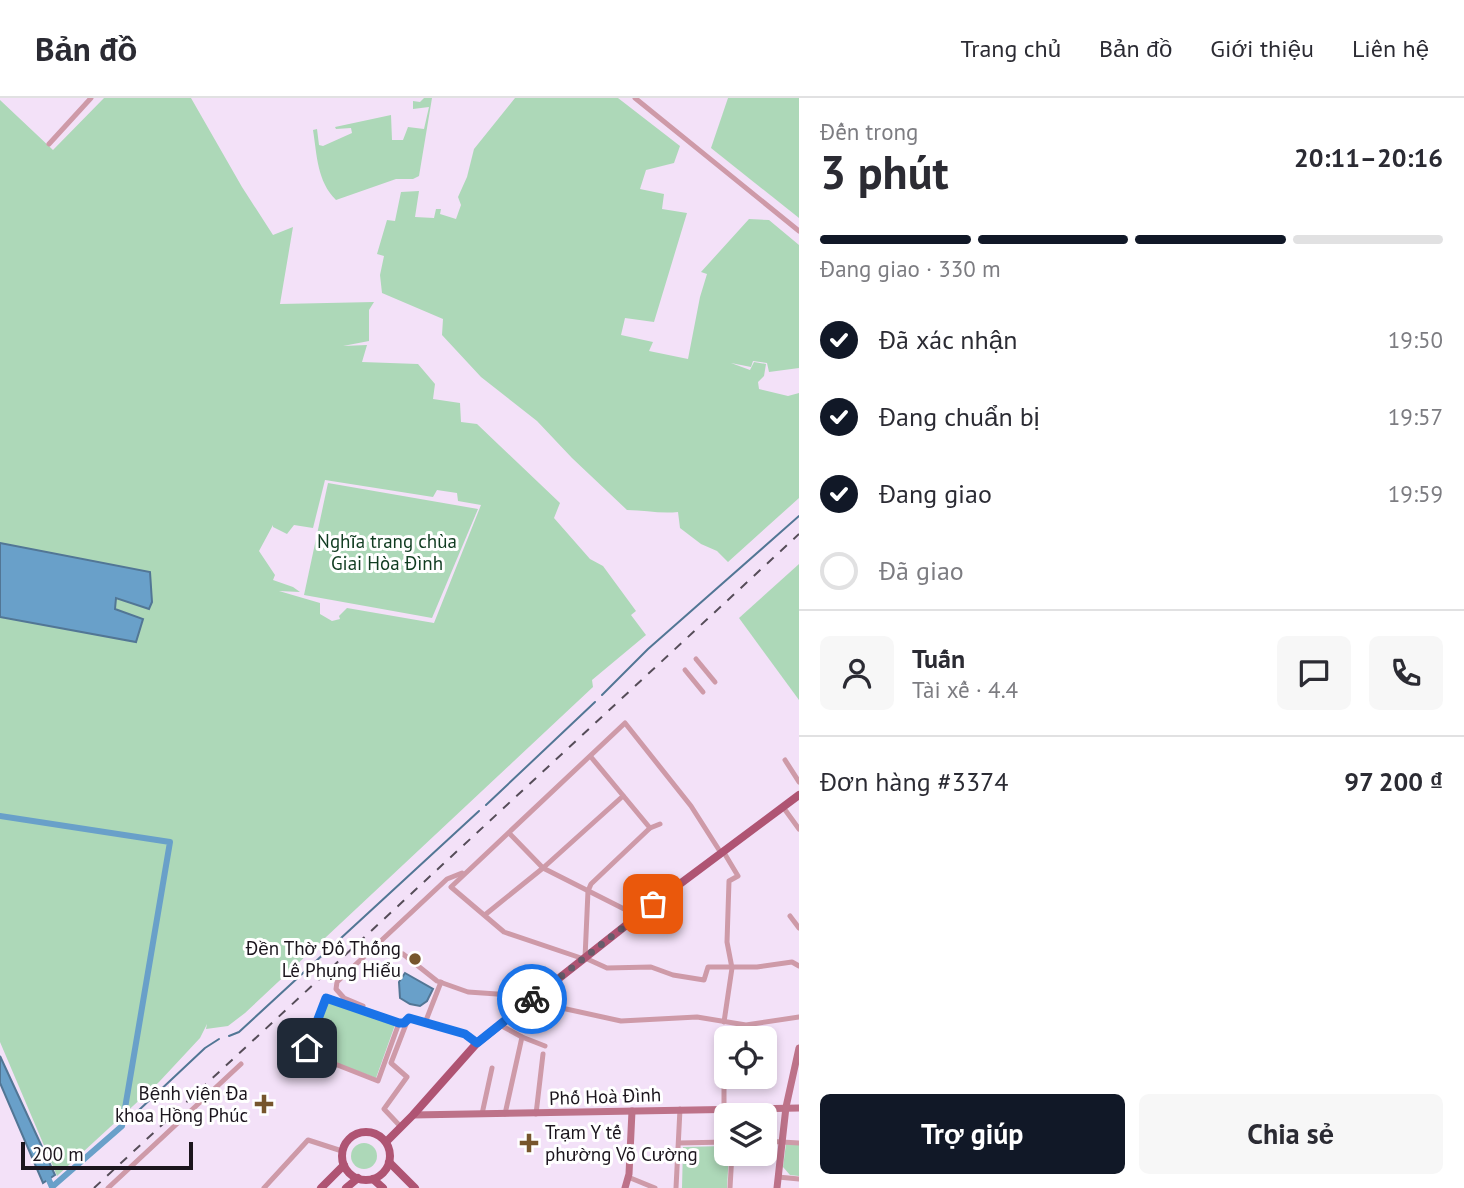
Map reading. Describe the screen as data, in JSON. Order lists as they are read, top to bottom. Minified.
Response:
{"streets":{"street":["Phố Hoà Đình"]},"parks":["Nghĩa trang chùa Giai Hòa Đình"],"places":{"other":["Đền Thờ Đô Thống Lê Phụng Hiểu"],"health":["Bệnh viện Đa khoa Hồng Phúc","Trạm Y tế phường Võ Cường"]},"scale_bar":"200 m","page":{"header":"Bản đồ","nav":["Trang chủ","Bản đồ","Giới thiệu","Liên hệ"],"heading":["3 phút","Đến trong","20:11–20:16"],"panel":["Tuấn","Tài xế · 4.4","Đơn hàng #3374","97 200 ₫"],"bar":"Đang giao · 330 m","list":[["Đã xác nhận","19:50"],["Đang chuẩn bị","19:57"],["Đang giao","19:59"],"Đã giao"],"buttons":["Trợ giúp","Chia sẻ"],"scale":"200 m"}}
